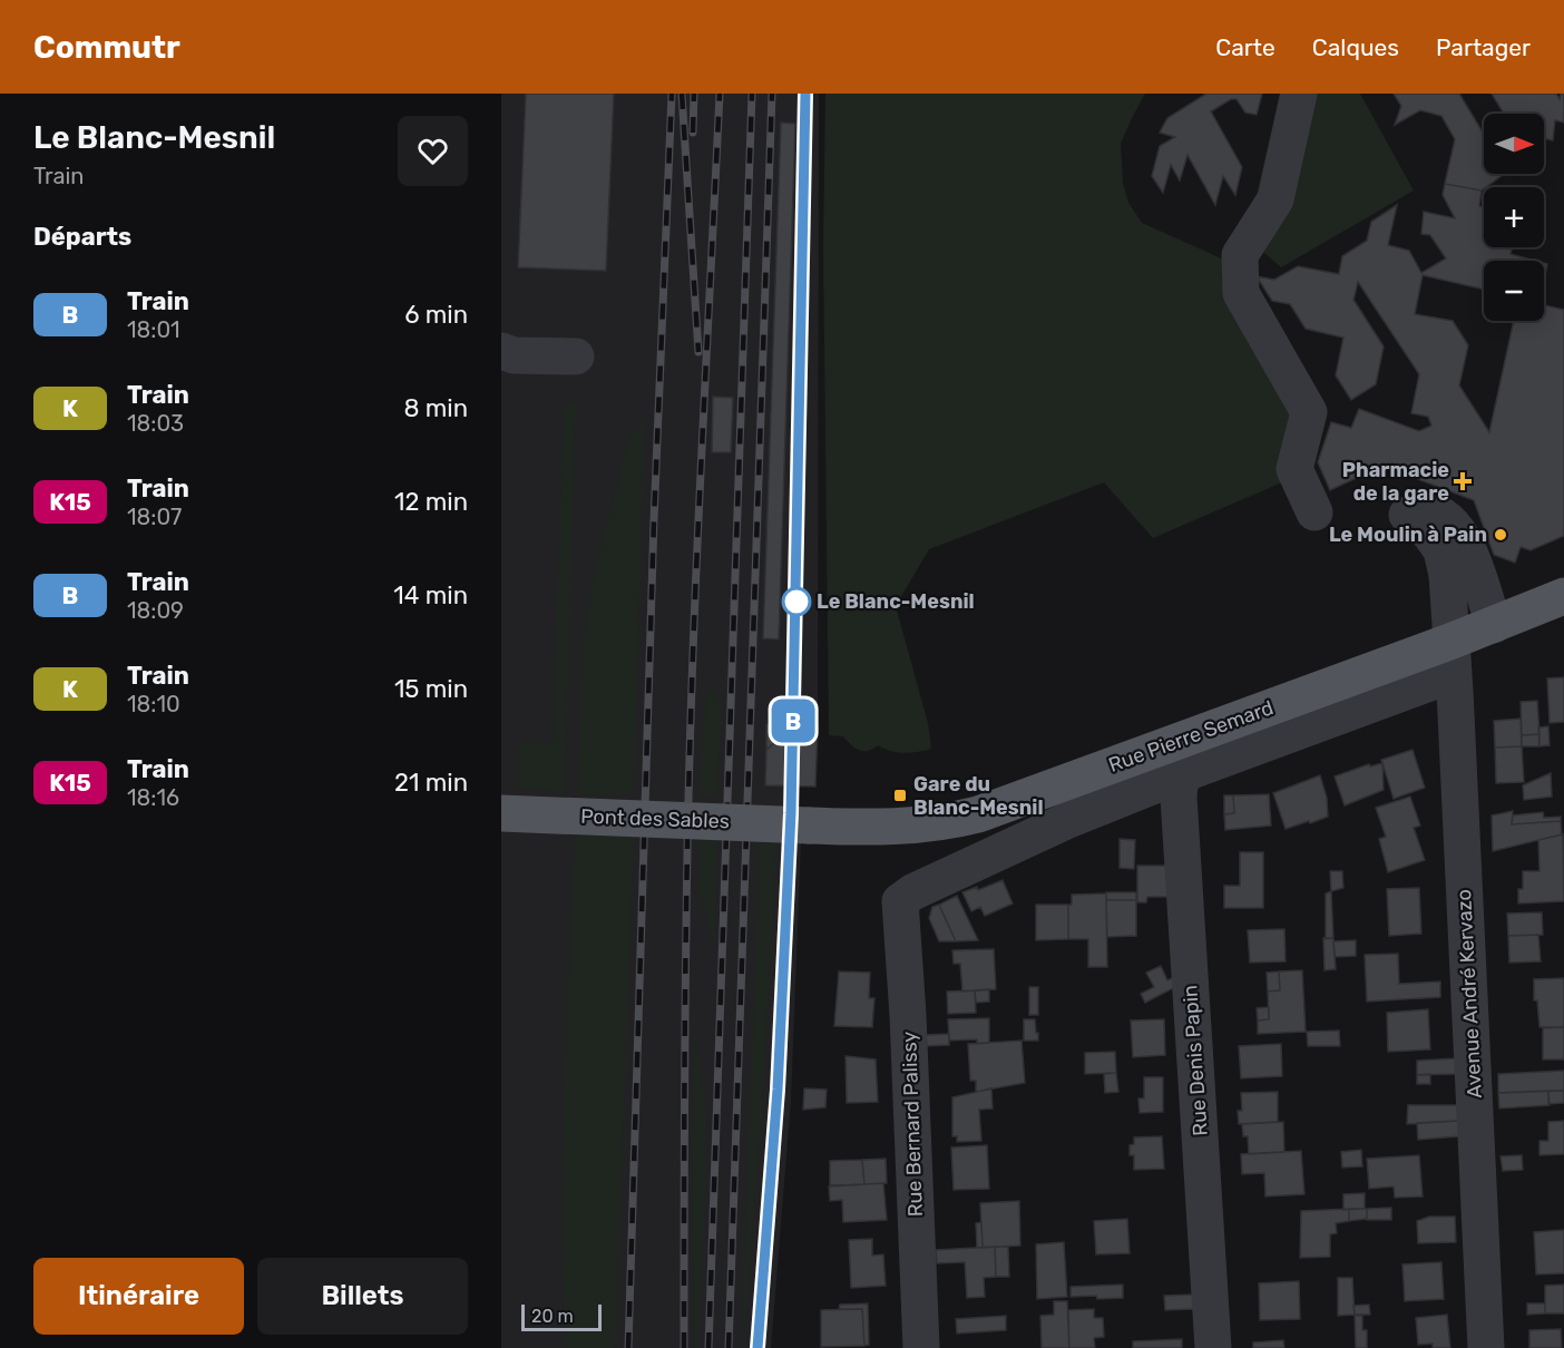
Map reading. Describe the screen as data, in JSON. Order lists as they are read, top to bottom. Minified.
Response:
{"streets":{"main road":["Rue Pierre Semard","Pont des Sables"],"street":["Avenue André Kervazo","Rue Denis Papin","Rue Bernard Palissy"]},"crossings":[["Rue Pierre Semard","Pont des Sables"],["Rue Pierre Semard","Avenue André Kervazo"],["Rue Pierre Semard","Rue Denis Papin"],["Rue Pierre Semard","Rue Bernard Palissy"]],"places":{"health":["Pharmacie de la gare"],"other":["Le Moulin à Pain","Le Blanc-Mesnil"],"transit":["Gare du Blanc-Mesnil"]},"scale_bar":"20 m","north":"right","page":{"header":"Commutr","nav":["Carte","Calques","Partager"],"heading":[["Le Blanc-Mesnil","Train"],"Départs"],"on_map":"B","map_buttons":["+","−"],"list":[{"mark":"B","name":"Train","note":"18:01","value":"6 min"},{"mark":"K","name":"Train","note":"18:03","value":"8 min"},{"mark":"K15","name":"Train","note":"18:07","value":"12 min"},{"mark":"B","name":"Train","note":"18:09","value":"14 min"},{"mark":"K","name":"Train","note":"18:10","value":"15 min"},{"mark":"K15","name":"Train","note":"18:16","value":"21 min"}],"buttons":["Itinéraire","Billets"],"scale":"20 m"}}
